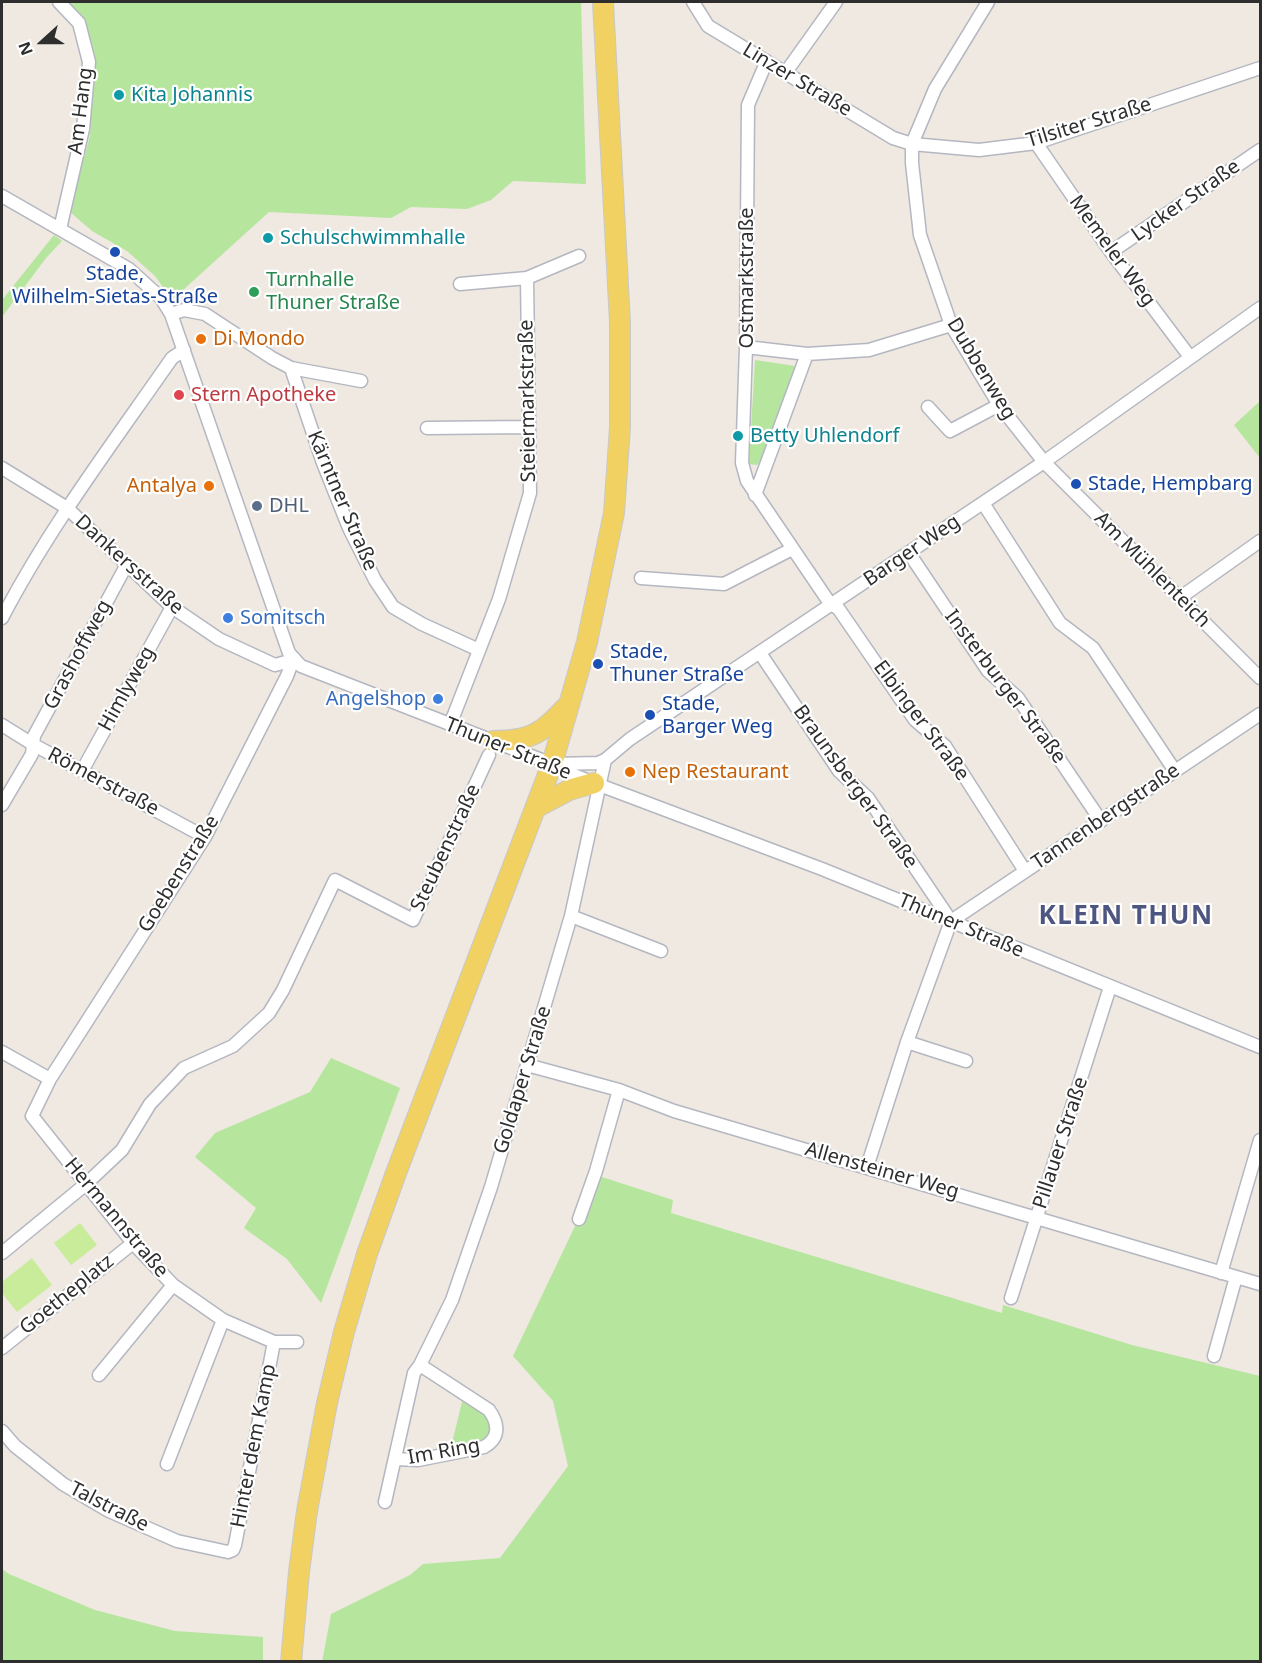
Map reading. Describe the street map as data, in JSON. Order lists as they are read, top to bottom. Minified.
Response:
{"streets":{"street":["Linzer Straße","Am Hang","Tilsiter Straße","Lycker Straße","Memeler Weg","Ostmarkstraße","Dubbenweg","Steiermarkstraße","Kärntner Straße","Barger Weg","Dankersstraße","Am Mühlenteich","Grashoffweg","Insterburger Straße","Himlyweg","Elbinger Straße","Thuner Straße","Römerstraße","Braunsberger Straße","Tannenbergstraße","Steubenstraße","Goebenstraße","Goldaper Straße","Pillauer Straße","Allensteiner Weg","Hermannstraße","Goetheplatz","Hinter dem Kamp","Im Ring","Talstraße"]},"crossings":[["Linzer Straße","Tilsiter Straße"],["Linzer Straße","Ostmarkstraße"],["Linzer Straße","Dubbenweg"],["Tilsiter Straße","Memeler Weg"],["Tilsiter Straße","Dubbenweg"],["Lycker Straße","Memeler Weg"],["Memeler Weg","Barger Weg"],["Ostmarkstraße","Barger Weg"],["Ostmarkstraße","Elbinger Straße"],["Dubbenweg","Barger Weg"],["Dubbenweg","Am Mühlenteich"],["Steiermarkstraße","Kärntner Straße"],["Steiermarkstraße","Thuner Straße"],["Barger Weg","Am Mühlenteich"],["Barger Weg","Insterburger Straße"],["Barger Weg","Elbinger Straße"],["Barger Weg","Braunsberger Straße"],["Barger Weg","Goldaper Straße"],["Dankersstraße","Grashoffweg"],["Dankersstraße","Himlyweg"],["Dankersstraße","Thuner Straße"],["Dankersstraße","Goebenstraße"],["Grashoffweg","Römerstraße"],["Insterburger Straße","Tannenbergstraße"],["Himlyweg","Römerstraße"],["Elbinger Straße","Tannenbergstraße"],["Thuner Straße","Braunsberger Straße"],["Thuner Straße","Tannenbergstraße"],["Thuner Straße","Steubenstraße"],["Thuner Straße","Goebenstraße"],["Thuner Straße","Goldaper Straße"],["Thuner Straße","Pillauer Straße"],["Römerstraße","Goebenstraße"],["Braunsberger Straße","Tannenbergstraße"],["Steubenstraße","Hermannstraße"],["Goebenstraße","Hermannstraße"],["Goldaper Straße","Allensteiner Weg"],["Goldaper Straße","Im Ring"],["Pillauer Straße","Allensteiner Weg"],["Hermannstraße","Goetheplatz"],["Hermannstraße","Hinter dem Kamp"],["Hinter dem Kamp","Talstraße"]],"districts":["KLEIN THUN"],"places":["Kita Johannis","Schulschwimmhalle","Stade, Wilhelm-Sietas-Straße","Turnhalle Thuner Straße","Di Mondo","Stern Apotheke","Betty Uhlendorf","Stade, Hempbarg","Antalya","DHL","Somitsch","Stade, Thuner Straße","Angelshop","Stade, Barger Weg","Nep Restaurant"],"north":"left"}
